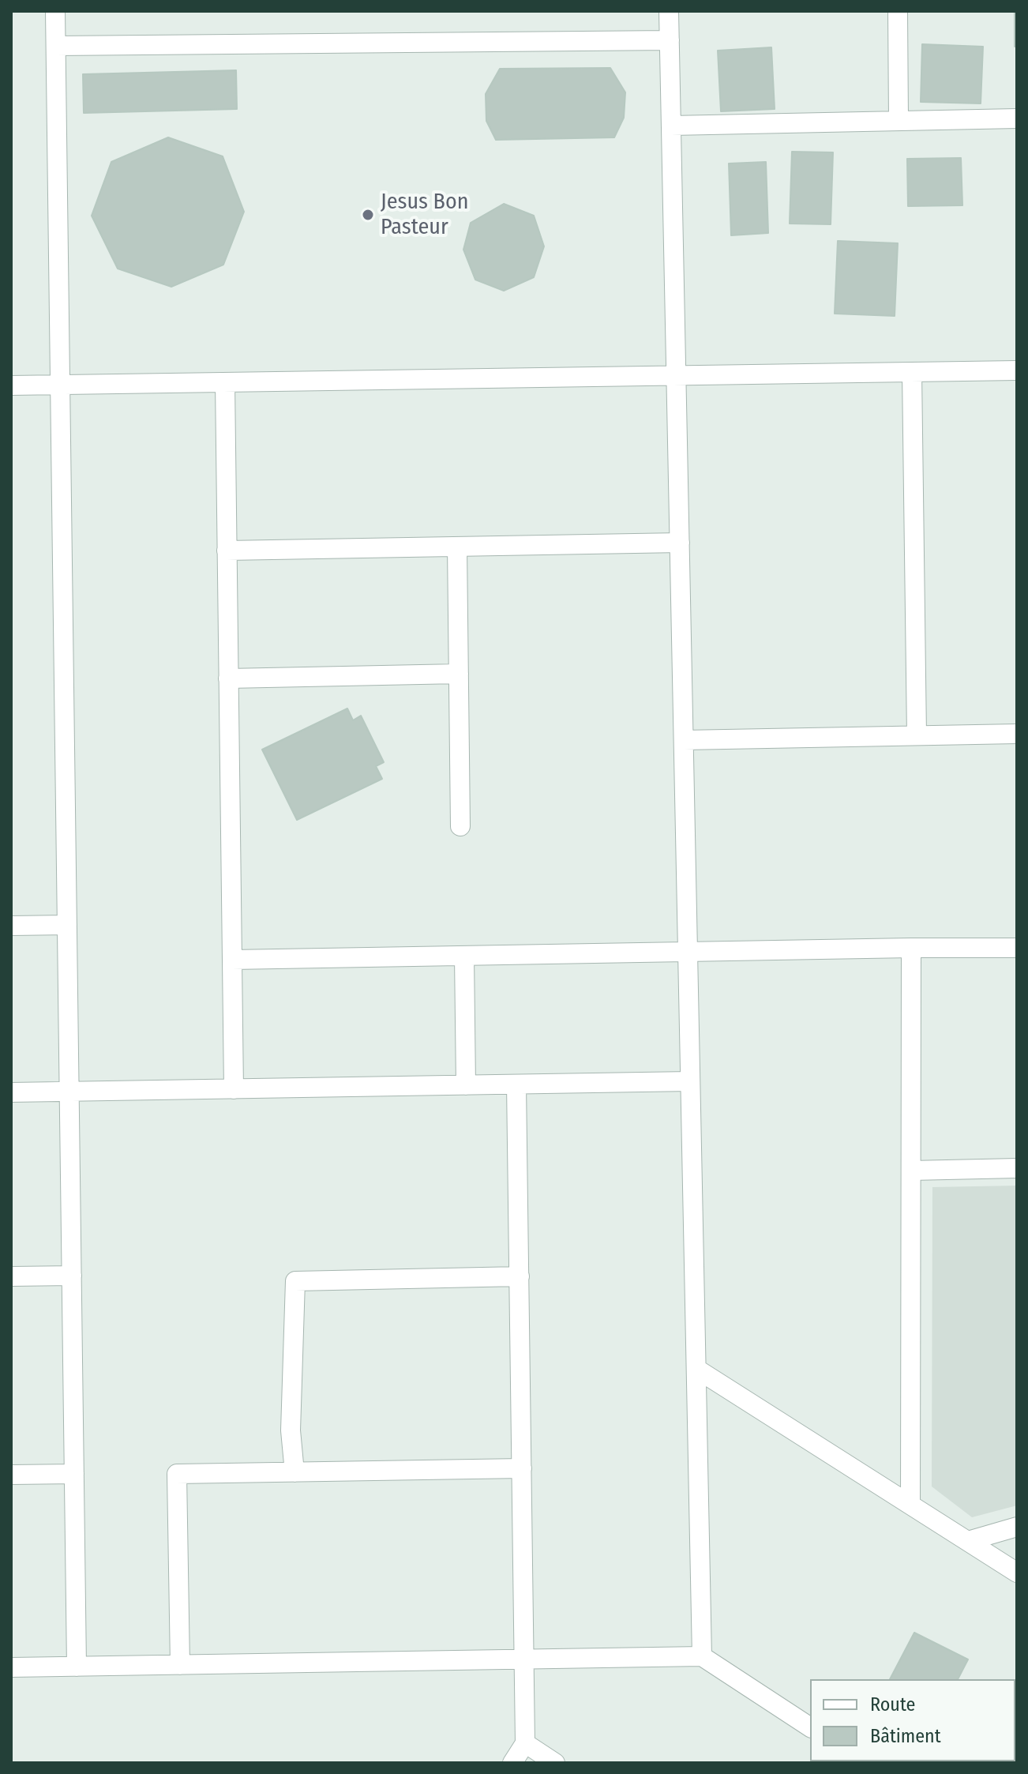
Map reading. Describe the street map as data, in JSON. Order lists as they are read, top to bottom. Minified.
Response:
{"places":["Jesus Bon Pasteur"],"legend":["Route","Bâtiment"]}
